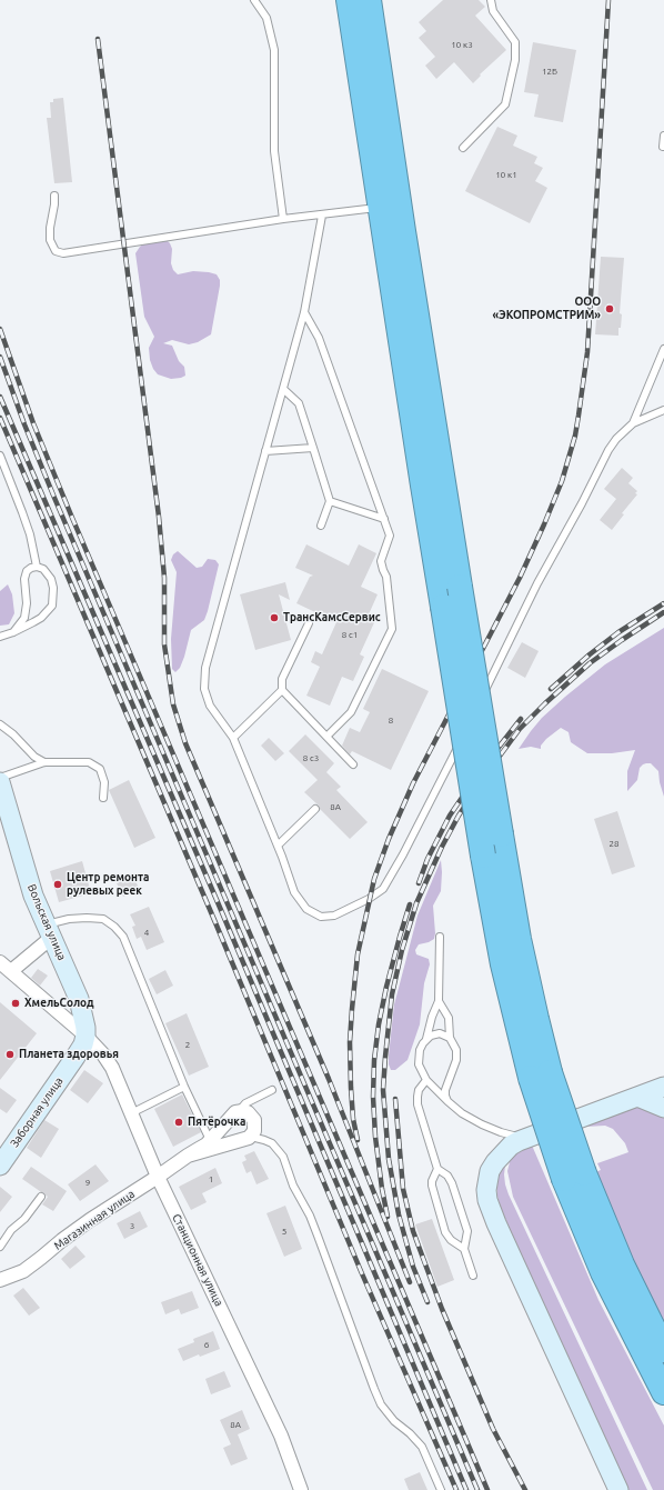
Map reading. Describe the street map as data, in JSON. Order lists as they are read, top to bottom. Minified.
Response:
{"streets":{"main road":["Вольская улица","Заборная улица"],"street":["Магазинная улица","Станционная улица"]},"crossings":[["Вольская улица","Заборная улица"],["Вольская улица","Станционная улица"],["Заборная улица","Станционная улица"],["Магазинная улица","Станционная улица"]],"places":["ООО «ЭКОПРОМСТРИМ»","ТрансКамсСервис","Центр ремонта рулевых реек","ХмельСолод","Планета здоровья","Пятёрочка"],"house_numbers":["10 к3","12Б","10 к1","8 с1","8","8 с3","8А","28","4","2","1","9","3","5","6","8А"]}
